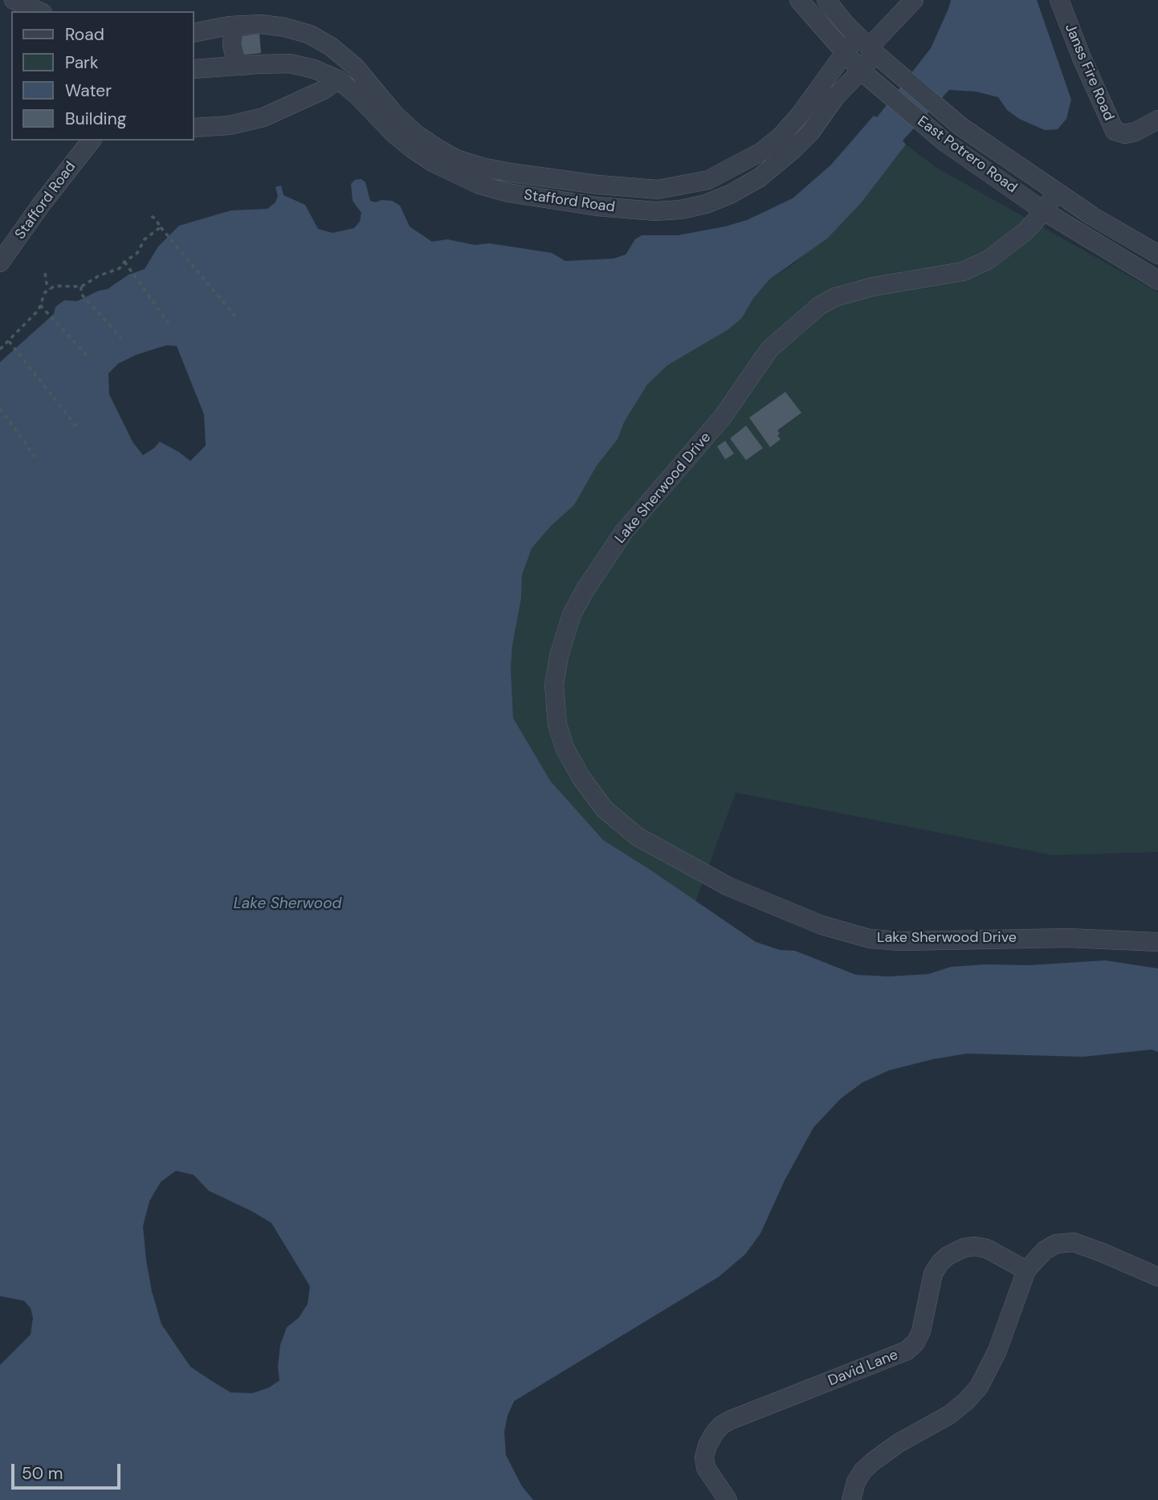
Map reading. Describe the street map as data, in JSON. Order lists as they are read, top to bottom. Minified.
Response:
{"streets":{"street":["Janss Fire Road","East Potrero Road","Stafford Road","Lake Sherwood Drive","David Lane"]},"crossings":[["East Potrero Road","Stafford Road"],["East Potrero Road","Lake Sherwood Drive"]],"water":["Lake Sherwood"],"legend":["Road","Park","Water","Building"],"scale_bar":"50 m"}
